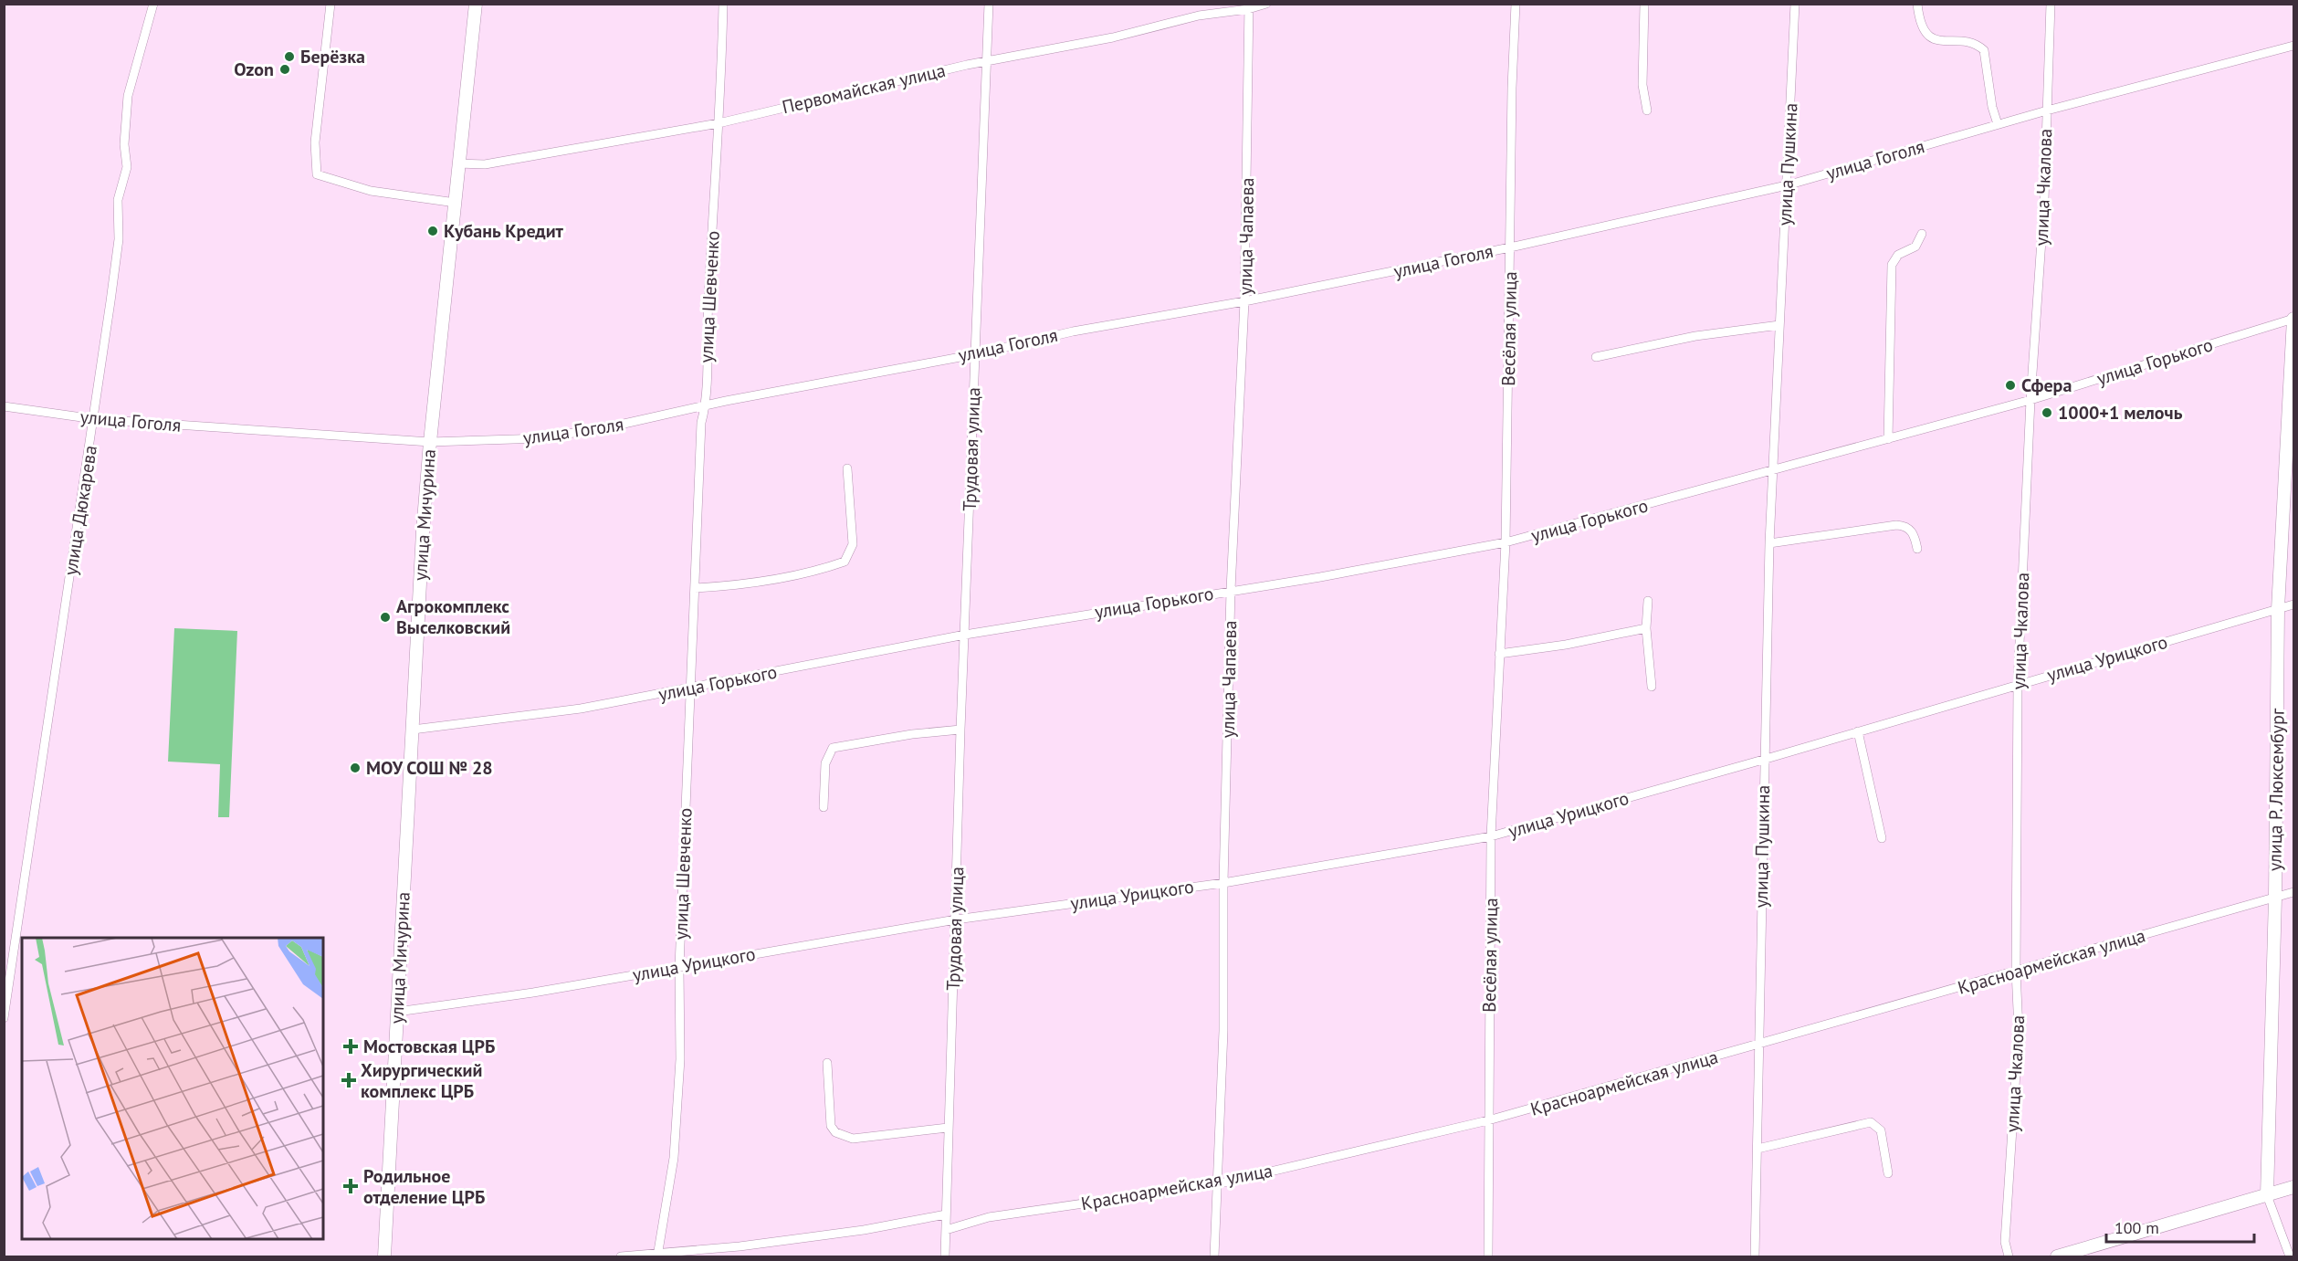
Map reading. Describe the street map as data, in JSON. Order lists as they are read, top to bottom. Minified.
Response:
{"streets":{"street":["Первомайская улица","улица Гоголя","улица Пушкина","улица Чкалова","улица Чапаева","улица Шевченко","Весёлая улица","улица Горького","Трудовая улица","улица Дюкарева","улица Мичурина","улица Урицкого","улица Р. Люксембург","Красноармейская улица"]},"crossings":[["Первомайская улица","улица Чапаева"],["Первомайская улица","улица Шевченко"],["Первомайская улица","Трудовая улица"],["Первомайская улица","улица Мичурина"],["улица Гоголя","улица Пушкина"],["улица Гоголя","улица Чкалова"],["улица Гоголя","улица Чапаева"],["улица Гоголя","улица Шевченко"],["улица Гоголя","Весёлая улица"],["улица Гоголя","Трудовая улица"],["улица Гоголя","улица Дюкарева"],["улица Гоголя","улица Мичурина"],["улица Пушкина","улица Горького"],["улица Пушкина","улица Урицкого"],["улица Пушкина","Красноармейская улица"],["улица Чкалова","улица Горького"],["улица Чкалова","улица Урицкого"],["улица Чкалова","Красноармейская улица"],["улица Чапаева","улица Горького"],["улица Чапаева","улица Урицкого"],["улица Чапаева","Красноармейская улица"],["улица Шевченко","улица Горького"],["улица Шевченко","улица Урицкого"],["Весёлая улица","улица Горького"],["Весёлая улица","улица Урицкого"],["Весёлая улица","Красноармейская улица"],["улица Горького","Трудовая улица"],["улица Горького","улица Мичурина"],["улица Горького","улица Р. Люксембург"],["Трудовая улица","улица Урицкого"],["Трудовая улица","Красноармейская улица"],["улица Мичурина","улица Урицкого"],["улица Урицкого","улица Р. Люксембург"],["улица Р. Люксембург","Красноармейская улица"]],"places":{"other":["Берёзка","Ozon","Кубань Кредит","Сфера","1000+1 мелочь","Агрокомплекс Выселковский","МОУ СОШ № 28"],"health":["Мостовская ЦРБ","Хирургический комплекс ЦРБ","Родильное отделение ЦРБ"]},"scale_bar":"100 m"}
